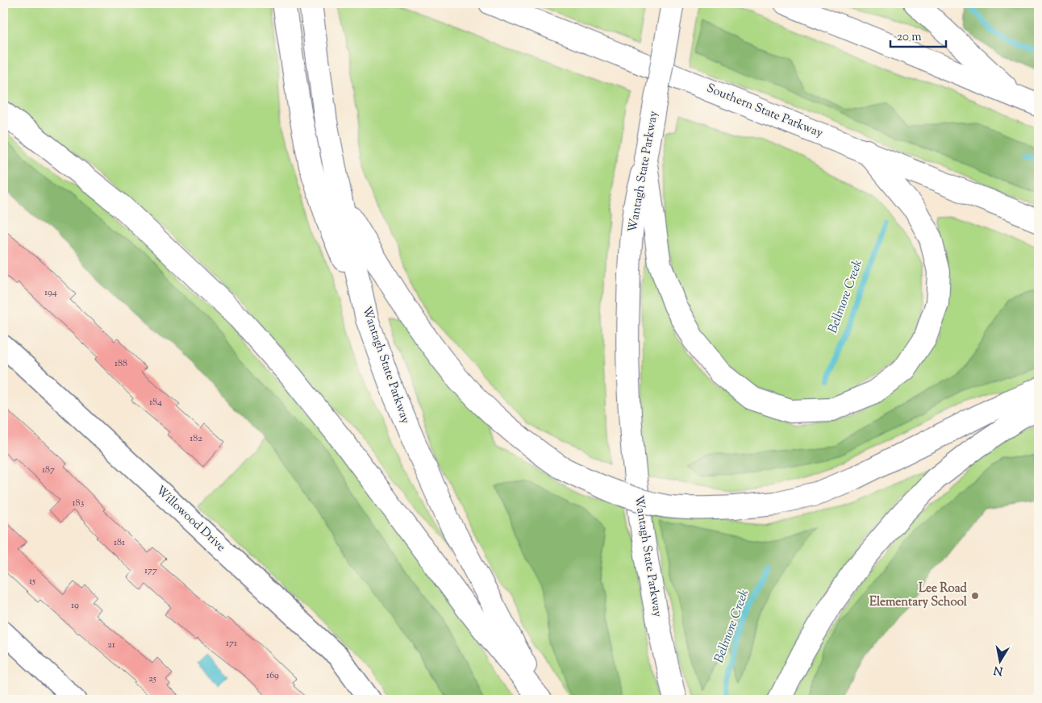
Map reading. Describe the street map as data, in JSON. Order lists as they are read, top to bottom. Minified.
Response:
{"streets":{"highway":["Southern State Parkway","Wantagh State Parkway"],"street":["Willowood Drive"]},"water":["Bellmore Creek"],"places":["Lee Road Elementary School"],"house_numbers":["194","188","184","182","187","183","181","177","15","19","171","21","169","25"],"scale_bar":"20 m","north":"bottom"}
